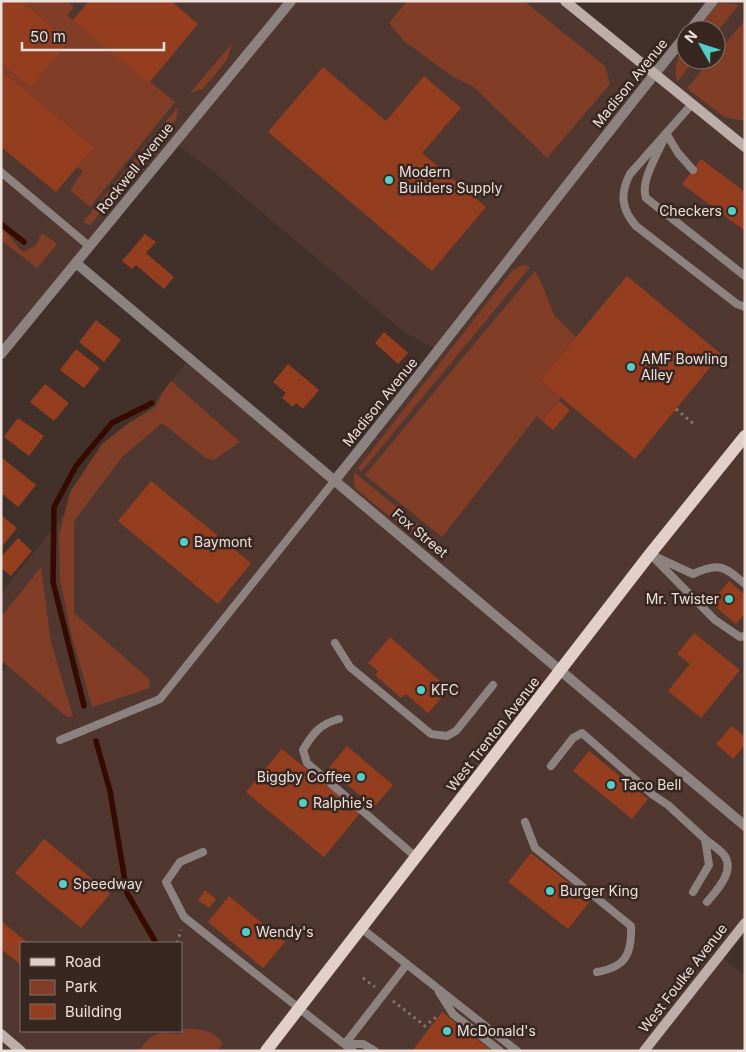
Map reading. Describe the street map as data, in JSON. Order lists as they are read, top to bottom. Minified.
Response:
{"streets":{"main road":["West Trenton Avenue"],"street":["Madison Avenue","Rockwell Avenue","Fox Street","West Foulke Avenue"]},"crossings":[["Madison Avenue","Fox Street"],["Rockwell Avenue","Fox Street"],["Fox Street","West Trenton Avenue"]],"places":["Modern Builders Supply","Checkers","AMF Bowling Alley","Baymont","Mr. Twister","KFC","Biggby Coffee","Taco Bell","Ralphie's","Speedway","Burger King","Wendy's","McDonald's"],"legend":["Road","Park","Building"],"scale_bar":"50 m","north":"top left"}
